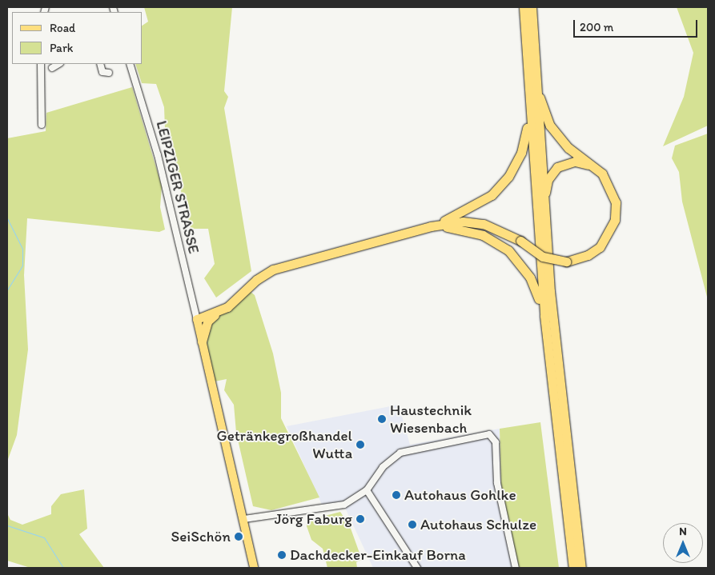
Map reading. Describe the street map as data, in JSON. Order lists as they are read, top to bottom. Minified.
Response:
{"streets":{"street":["LEIPZIGER STRASSE"]},"places":["Haustechnik Wiesenbach","Getränkegroßhandel Wutta","Autohaus Gohlke","Jörg Faburg","Autohaus Schulze","SeiSchön","Dachdecker-Einkauf Borna"],"legend":["Road","Park"],"scale_bar":"200 m","north":"top"}
